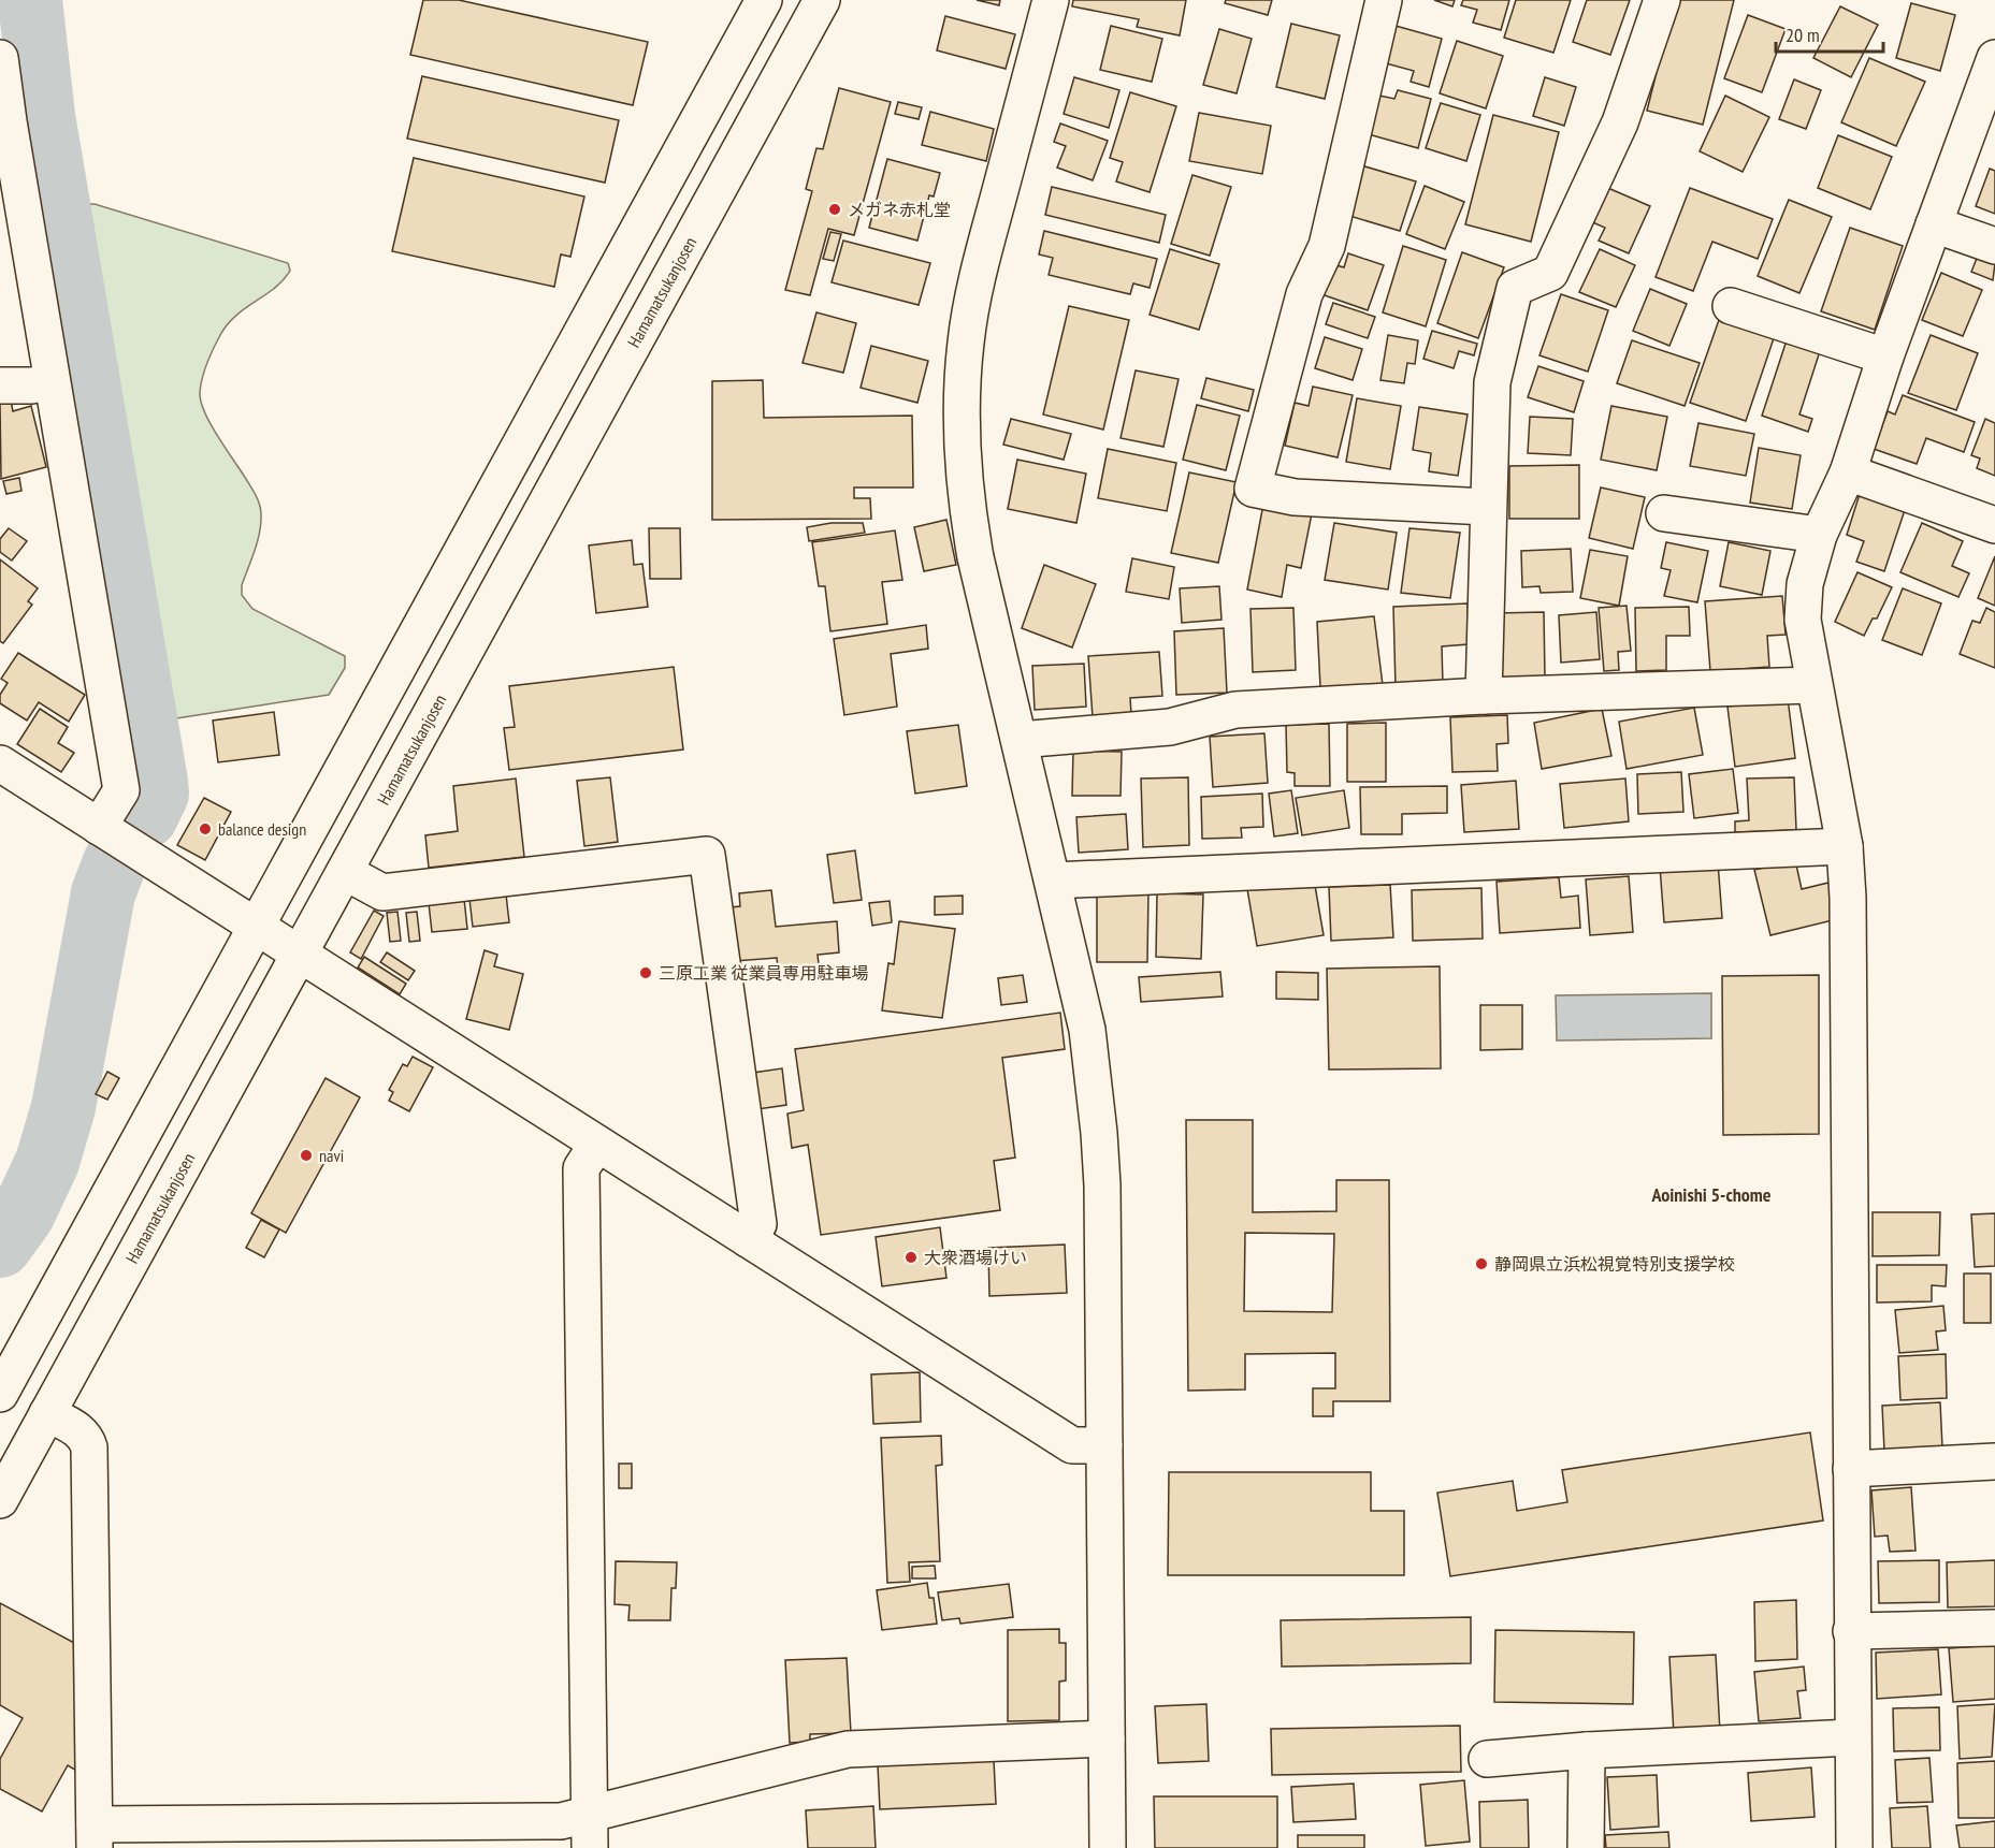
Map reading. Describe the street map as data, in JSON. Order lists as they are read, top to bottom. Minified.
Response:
{"streets":{"street":["Hamamatsukanjosen"]},"districts":["Aoinishi 5-chome"],"places":["メガネ赤札堂","balance design","三原工業 従業員専用駐車場","navi","大衆酒場けい","静岡県立浜松視覚特別支援学校"],"scale_bar":"20 m"}
